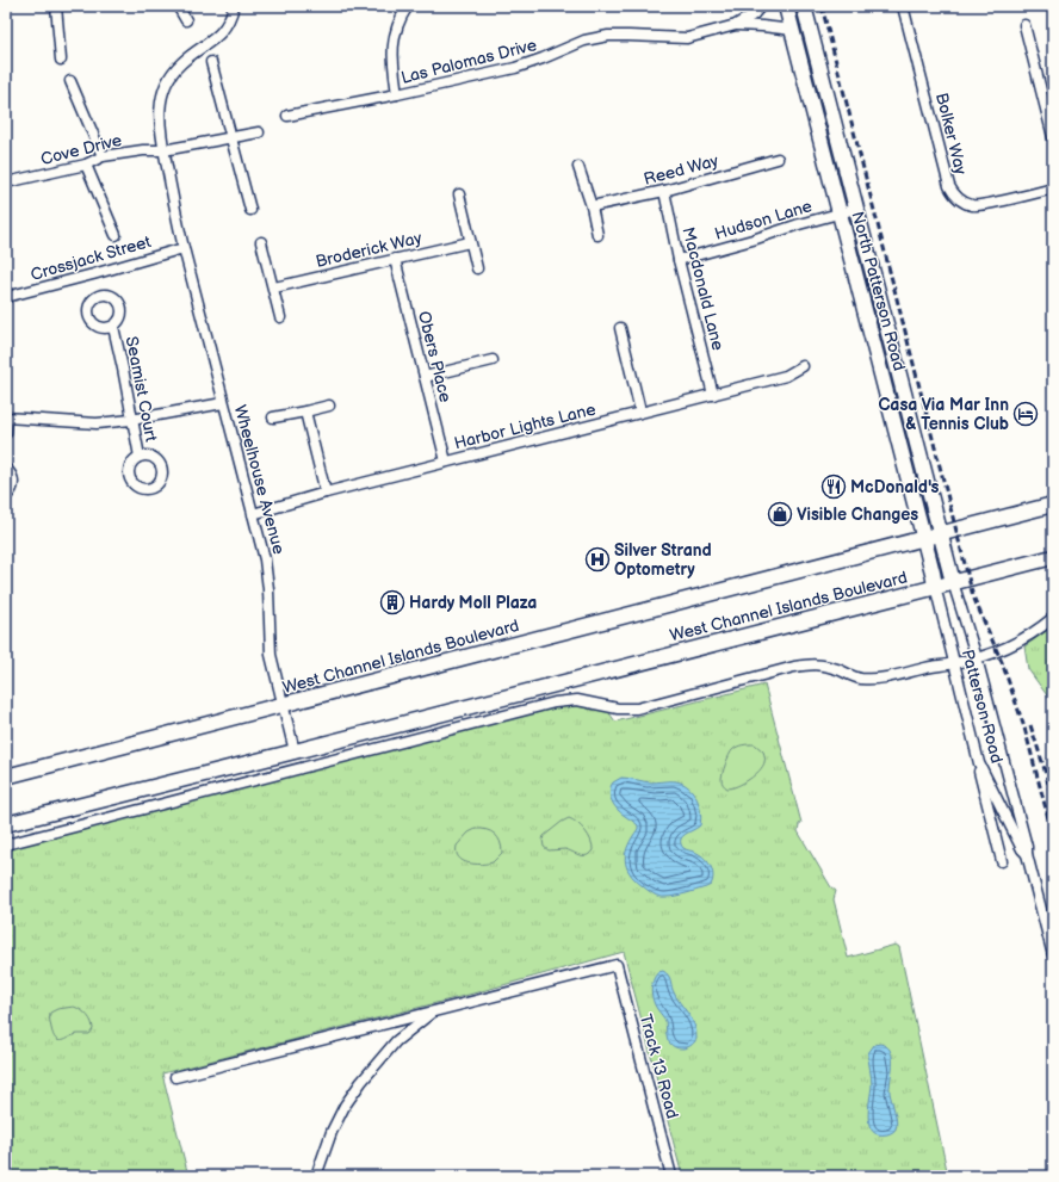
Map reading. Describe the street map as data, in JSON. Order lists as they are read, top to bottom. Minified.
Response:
{"streets":{"main road":["North Patterson Road","West Channel Islands Boulevard"],"street":["Las Palomas Drive","Bolker Way","Cove Drive","Reed Way","Hudson Lane","Broderick Way","Crossjack Street","Macdonald Lane","Obers Place","Seamist Court","Harbor Lights Lane","Wheelhouse Avenue","Patterson Road","Track 13 Road"]},"crossings":[["Cove Drive","Wheelhouse Avenue"],["Reed Way","Macdonald Lane"],["Hudson Lane","Macdonald Lane"],["Hudson Lane","North Patterson Road"],["Broderick Way","Obers Place"],["Crossjack Street","Wheelhouse Avenue"],["Macdonald Lane","Harbor Lights Lane"],["North Patterson Road","West Channel Islands Boulevard"],["North Patterson Road","Patterson Road"],["Obers Place","Harbor Lights Lane"],["Harbor Lights Lane","Wheelhouse Avenue"],["Wheelhouse Avenue","West Channel Islands Boulevard"],["West Channel Islands Boulevard","Patterson Road"]],"places":{"hotel":["Casa Via Mar Inn & Tennis Club"],"restaurant":["McDonald's"],"shop":["Visible Changes"],"hospital":["Silver Strand Optometry"],"building":["Hardy Moll Plaza"]}}
